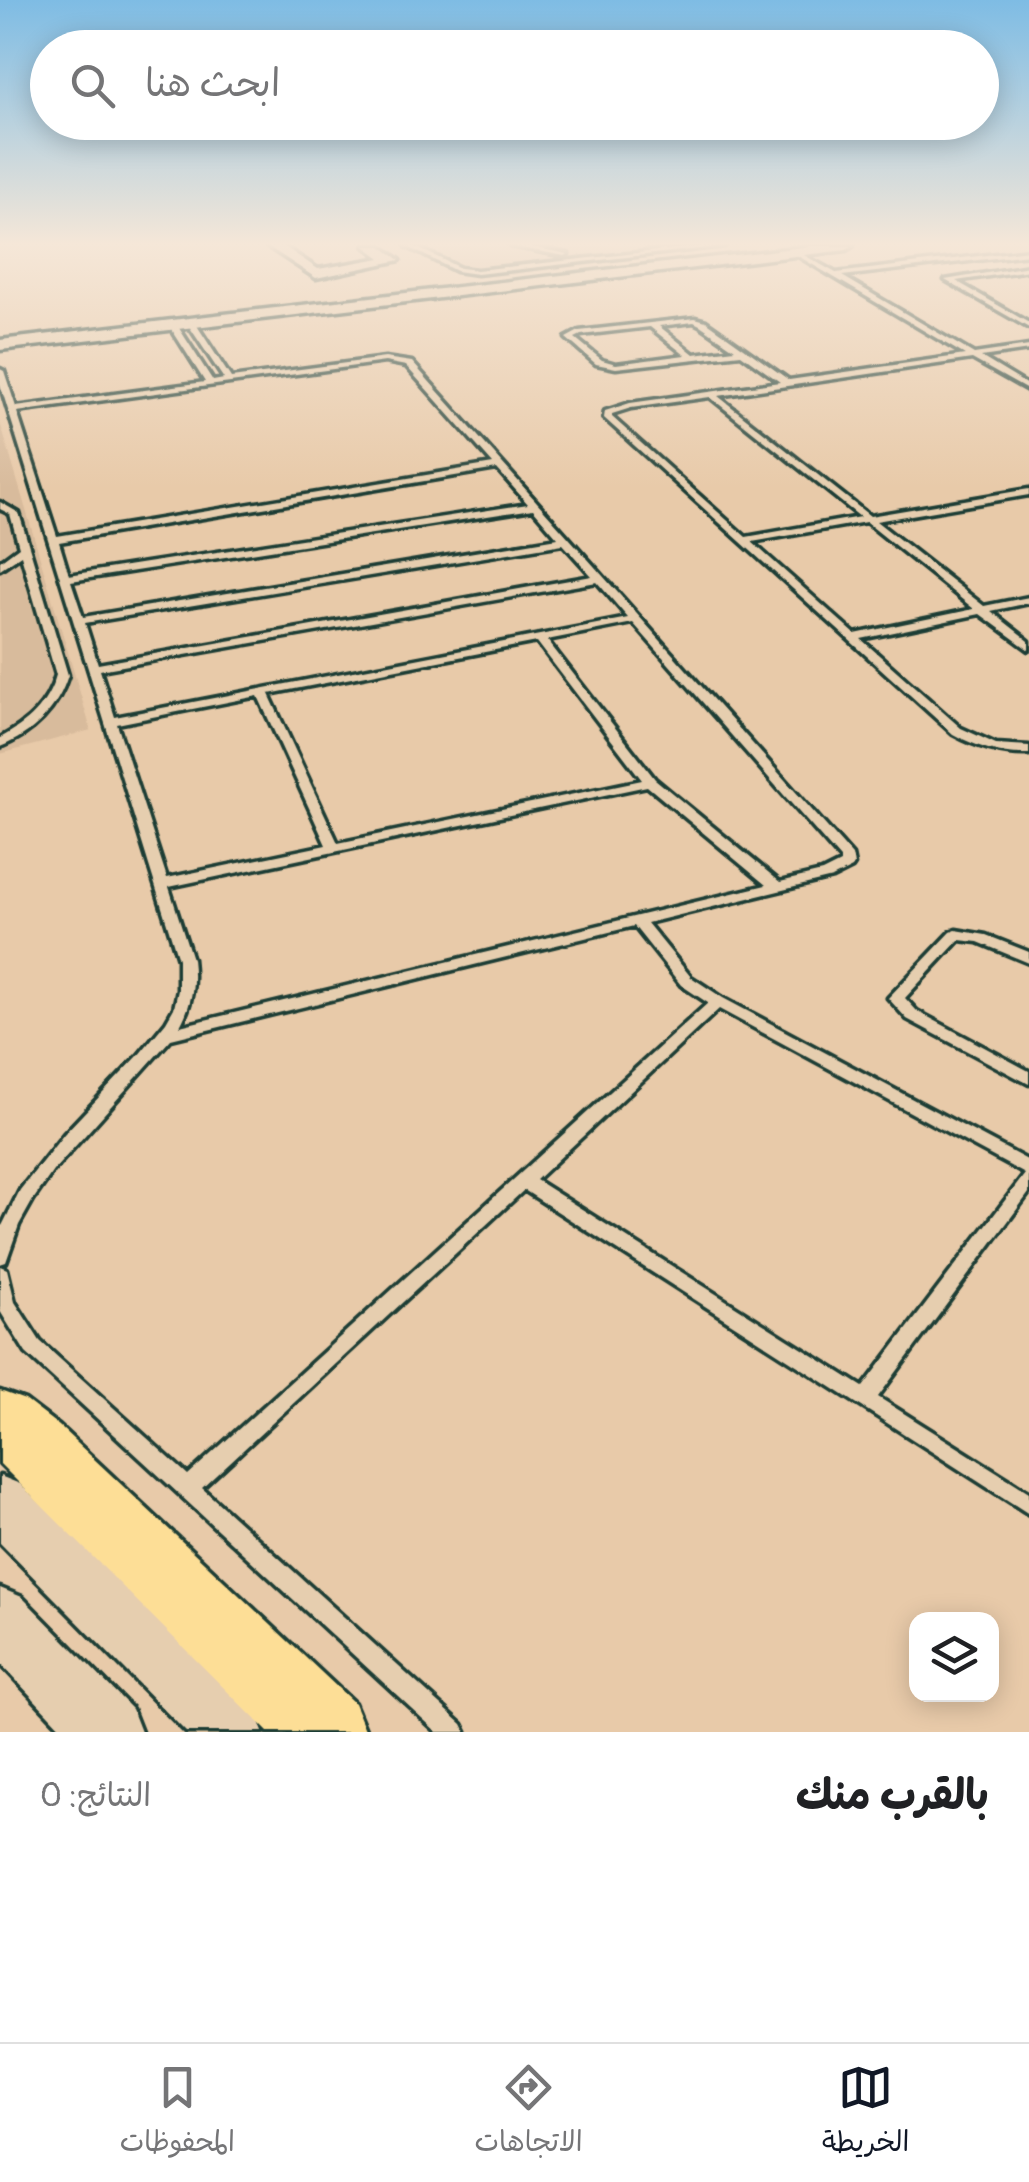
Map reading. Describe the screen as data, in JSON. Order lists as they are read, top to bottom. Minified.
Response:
{"page":{"search":"ابحث هنا","heading":["بالقرب منك","النتائج: 0"],"nav":["الخريطة","الاتجاهات","المحفوظات"]}}
